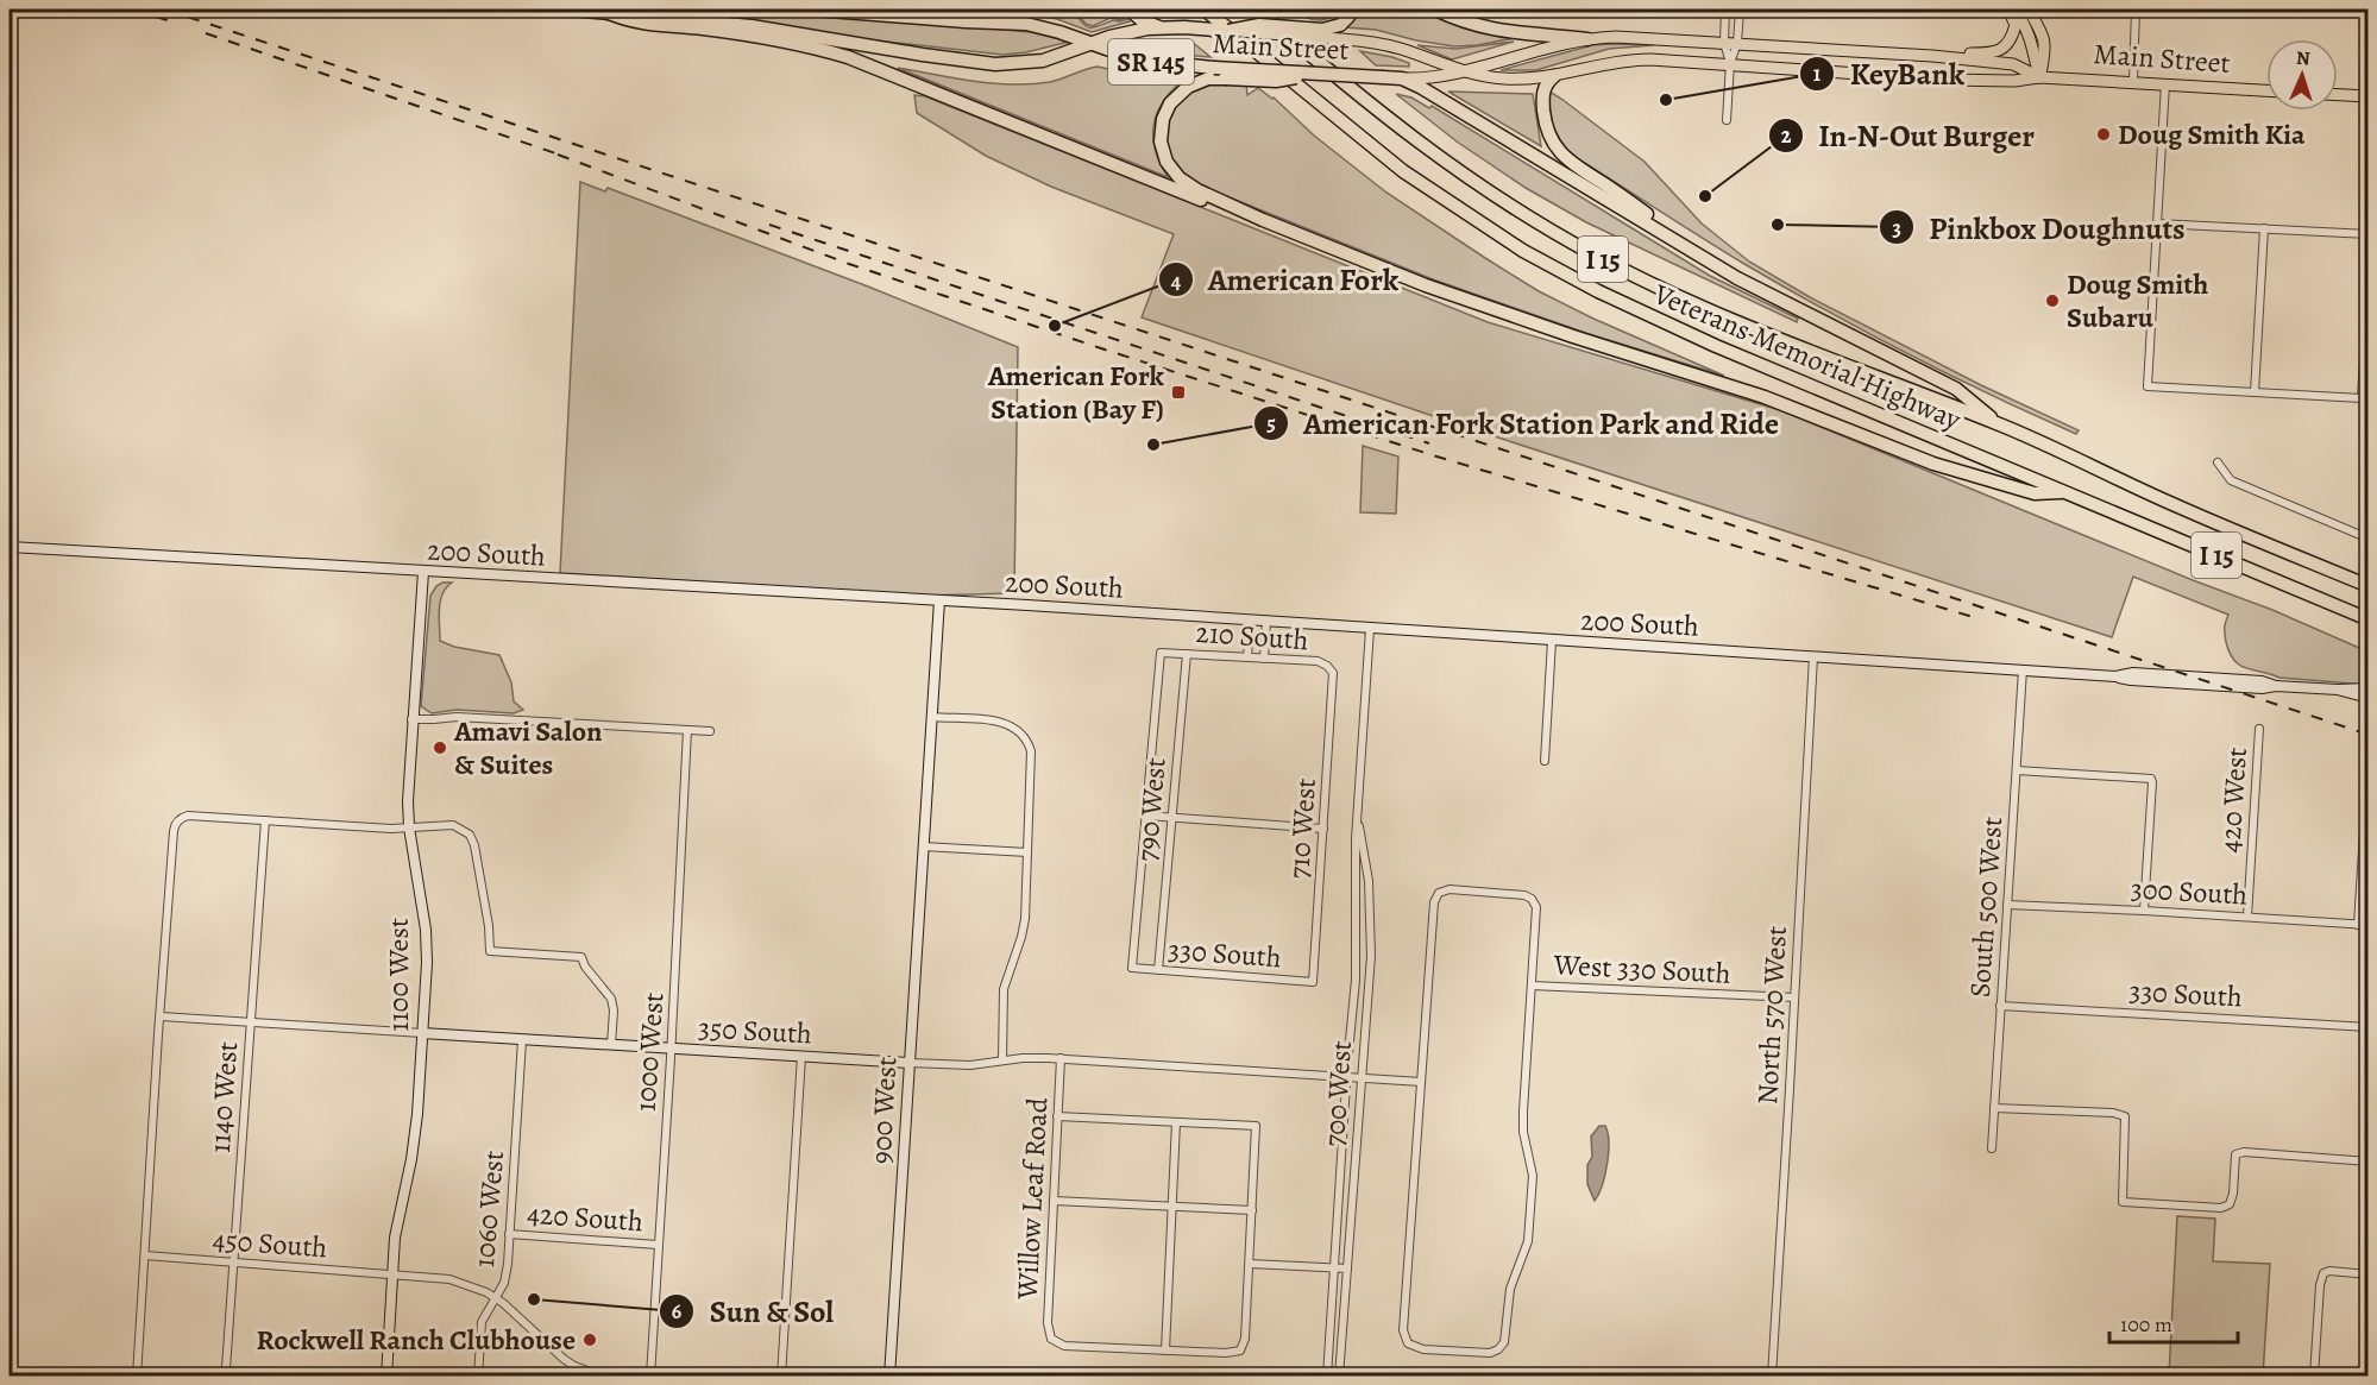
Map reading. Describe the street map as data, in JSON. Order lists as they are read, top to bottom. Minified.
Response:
{"streets":{"highway":["Main Street","SR 145","I 15","Veterans Memorial Highway"],"street":["200 South","210 South","420 West","790 West","710 West","300 South","South 500 West","330 South","West 330 South","1100 West","North 570 West","350 South","1000 West","700 West","1140 West","900 West","Willow Leaf Road","1060 West","420 South","450 South"]},"crossings":[["Main Street","SR 145"],["200 South","South 500 West"],["200 South","1100 West"],["200 South","North 570 West"],["200 South","700 West"],["200 South","900 West"],["210 South","790 West"],["210 South","710 West"],["420 West","300 South"],["790 West","330 South"],["710 West","330 South"],["300 South","South 500 West"],["South 500 West","330 South"],["West 330 South","North 570 West"],["1100 West","350 South"],["1100 West","450 South"],["350 South","1000 West"],["350 South","700 West"],["350 South","1140 West"],["350 South","900 West"],["350 South","Willow Leaf Road"],["350 South","1060 West"],["1000 West","420 South"],["1140 West","450 South"],["1060 West","420 South"],["1060 West","450 South"]],"places":{"other":["KeyBank","Doug Smith Kia","In-N-Out Burger","Pinkbox Doughnuts","Doug Smith Subaru","American Fork","American Fork Station Park and Ride","Amavi Salon & Suites","Sun & Sol","Rockwell Ranch Clubhouse"],"transit":["American Fork Station (Bay F)"]},"scale_bar":"100 m","north":"top"}
